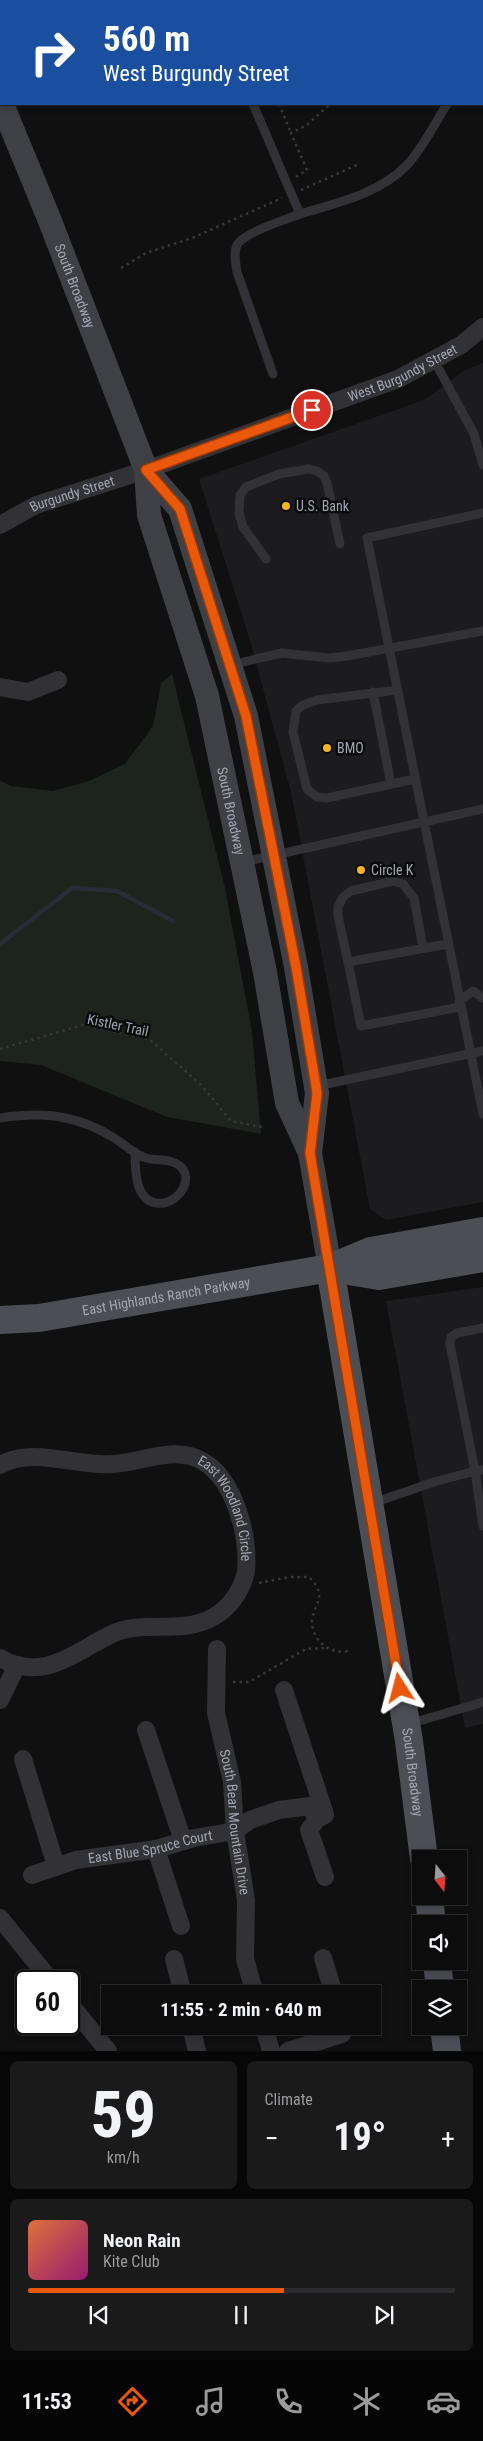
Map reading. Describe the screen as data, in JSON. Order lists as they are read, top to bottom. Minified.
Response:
{"streets":{"main road":["South Broadway","East Highlands Ranch Parkway"],"street":["West Burgundy Street","Burgundy Street","East Woodland Circle","South Bear Mountain Drive","East Blue Spruce Court"],"path":["Kistler Trail"]},"crossings":[["South Broadway","West Burgundy Street"],["South Broadway","Burgundy Street"],["South Broadway","East Highlands Ranch Parkway"],["West Burgundy Street","Burgundy Street"],["South Bear Mountain Drive","East Blue Spruce Court"]],"places":["U.S. Bank","BMO","Circle K"],"north":"bottom","page":{"turn":["560 m","West Burgundy Street"],"limit":"60","trip":"11:55 · 2 min · 640 m","tile":[["59","km/h"],"Climate"],"heat":["−","19°","+"],"song":["Neon Rain","Kite Club"],"tabs":"11:53"}}
